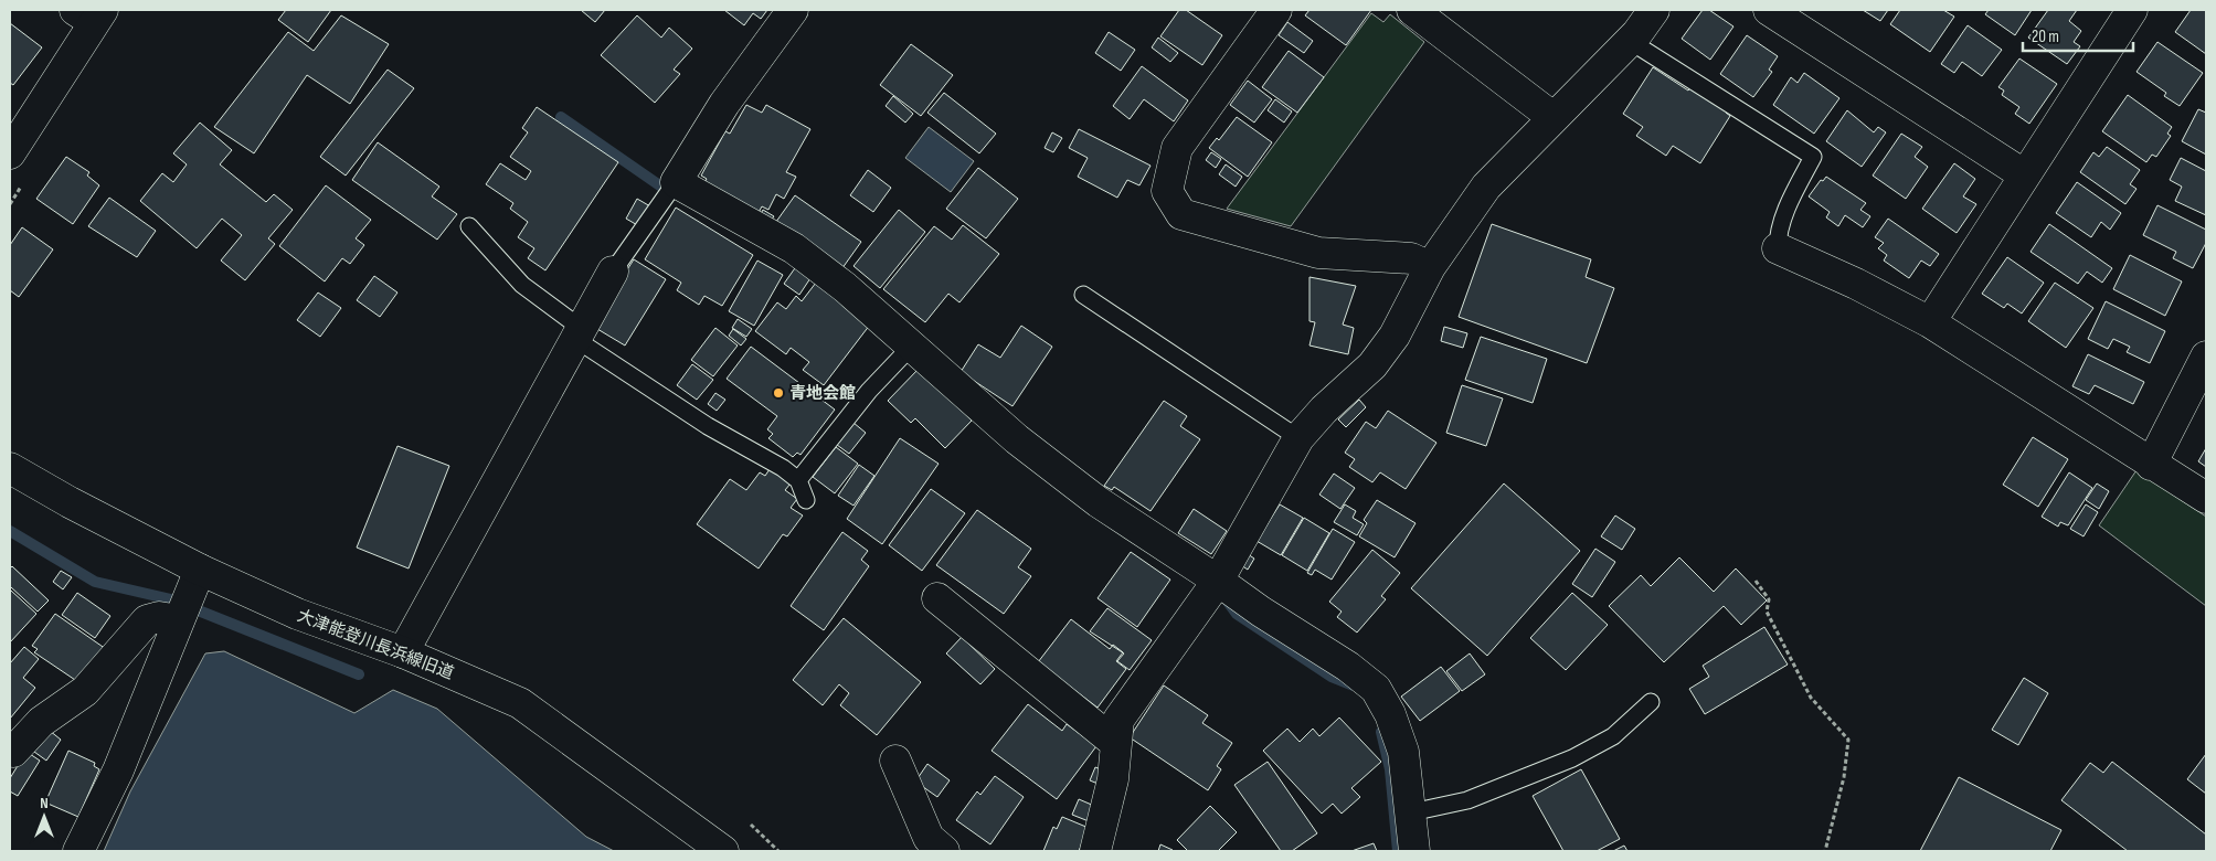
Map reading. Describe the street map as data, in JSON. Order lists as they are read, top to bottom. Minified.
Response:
{"streets":{"street":["大津能登川長浜線旧道"]},"places":["青地会館"],"scale_bar":"20 m","north":"top"}
